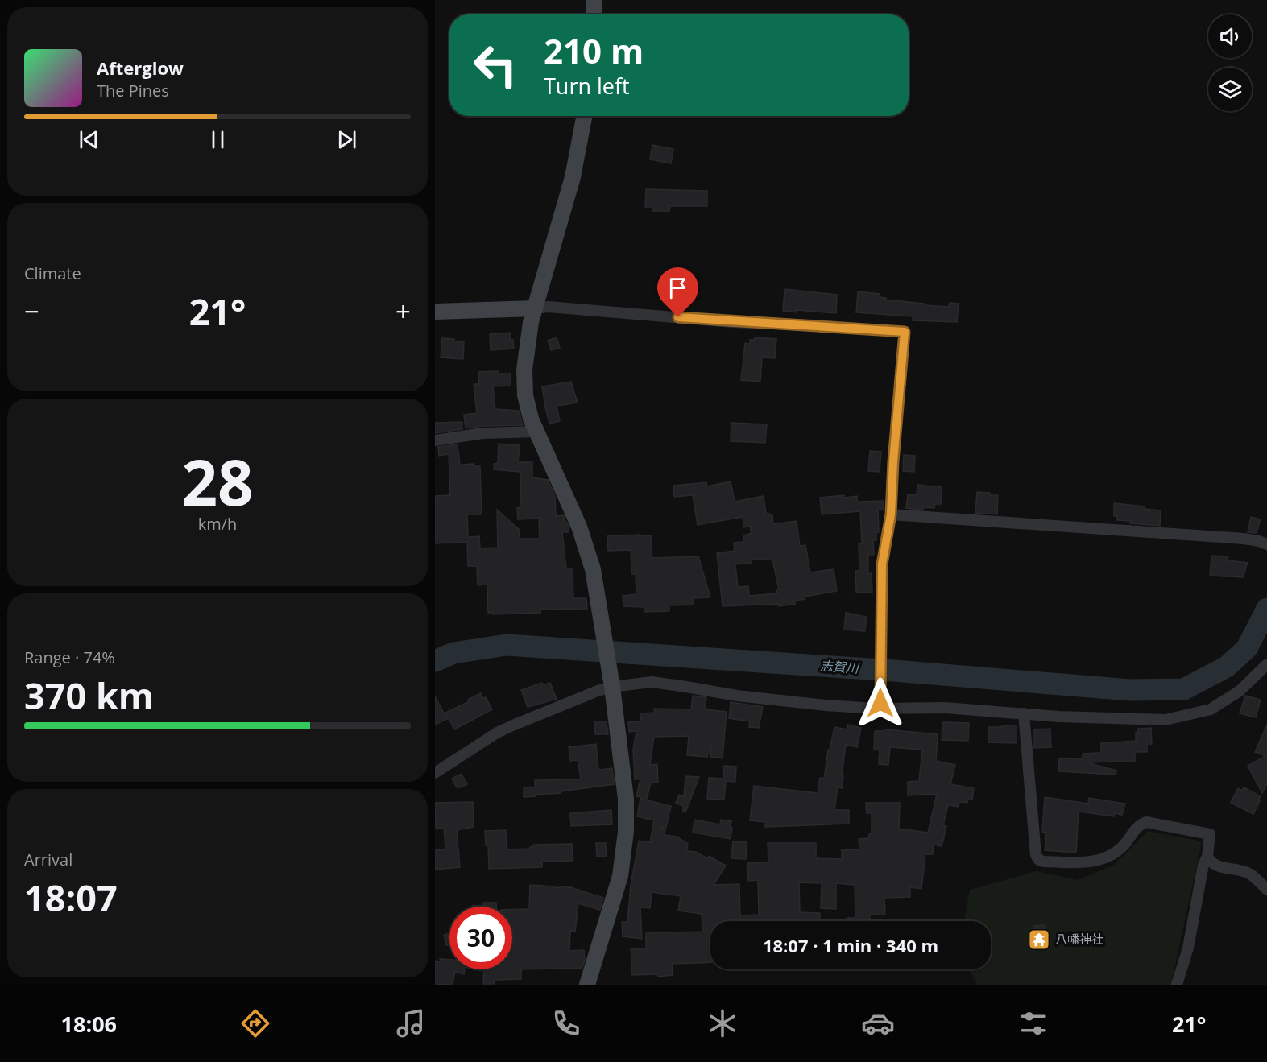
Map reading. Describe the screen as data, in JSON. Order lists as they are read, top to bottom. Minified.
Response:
{"water":["志賀川"],"places":{"temple":["八幡神社"]},"page":{"turn":["210 m","Turn left"],"song":["Afterglow","The Pines"],"tile":["Climate",["28","km/h"],["Range · 74%","370 km"],["Arrival","18:07"]],"heat":["−","21°","+"],"limit":"30","trip":"18:07 · 1 min · 340 m","tabs":["18:06","21°"]}}
